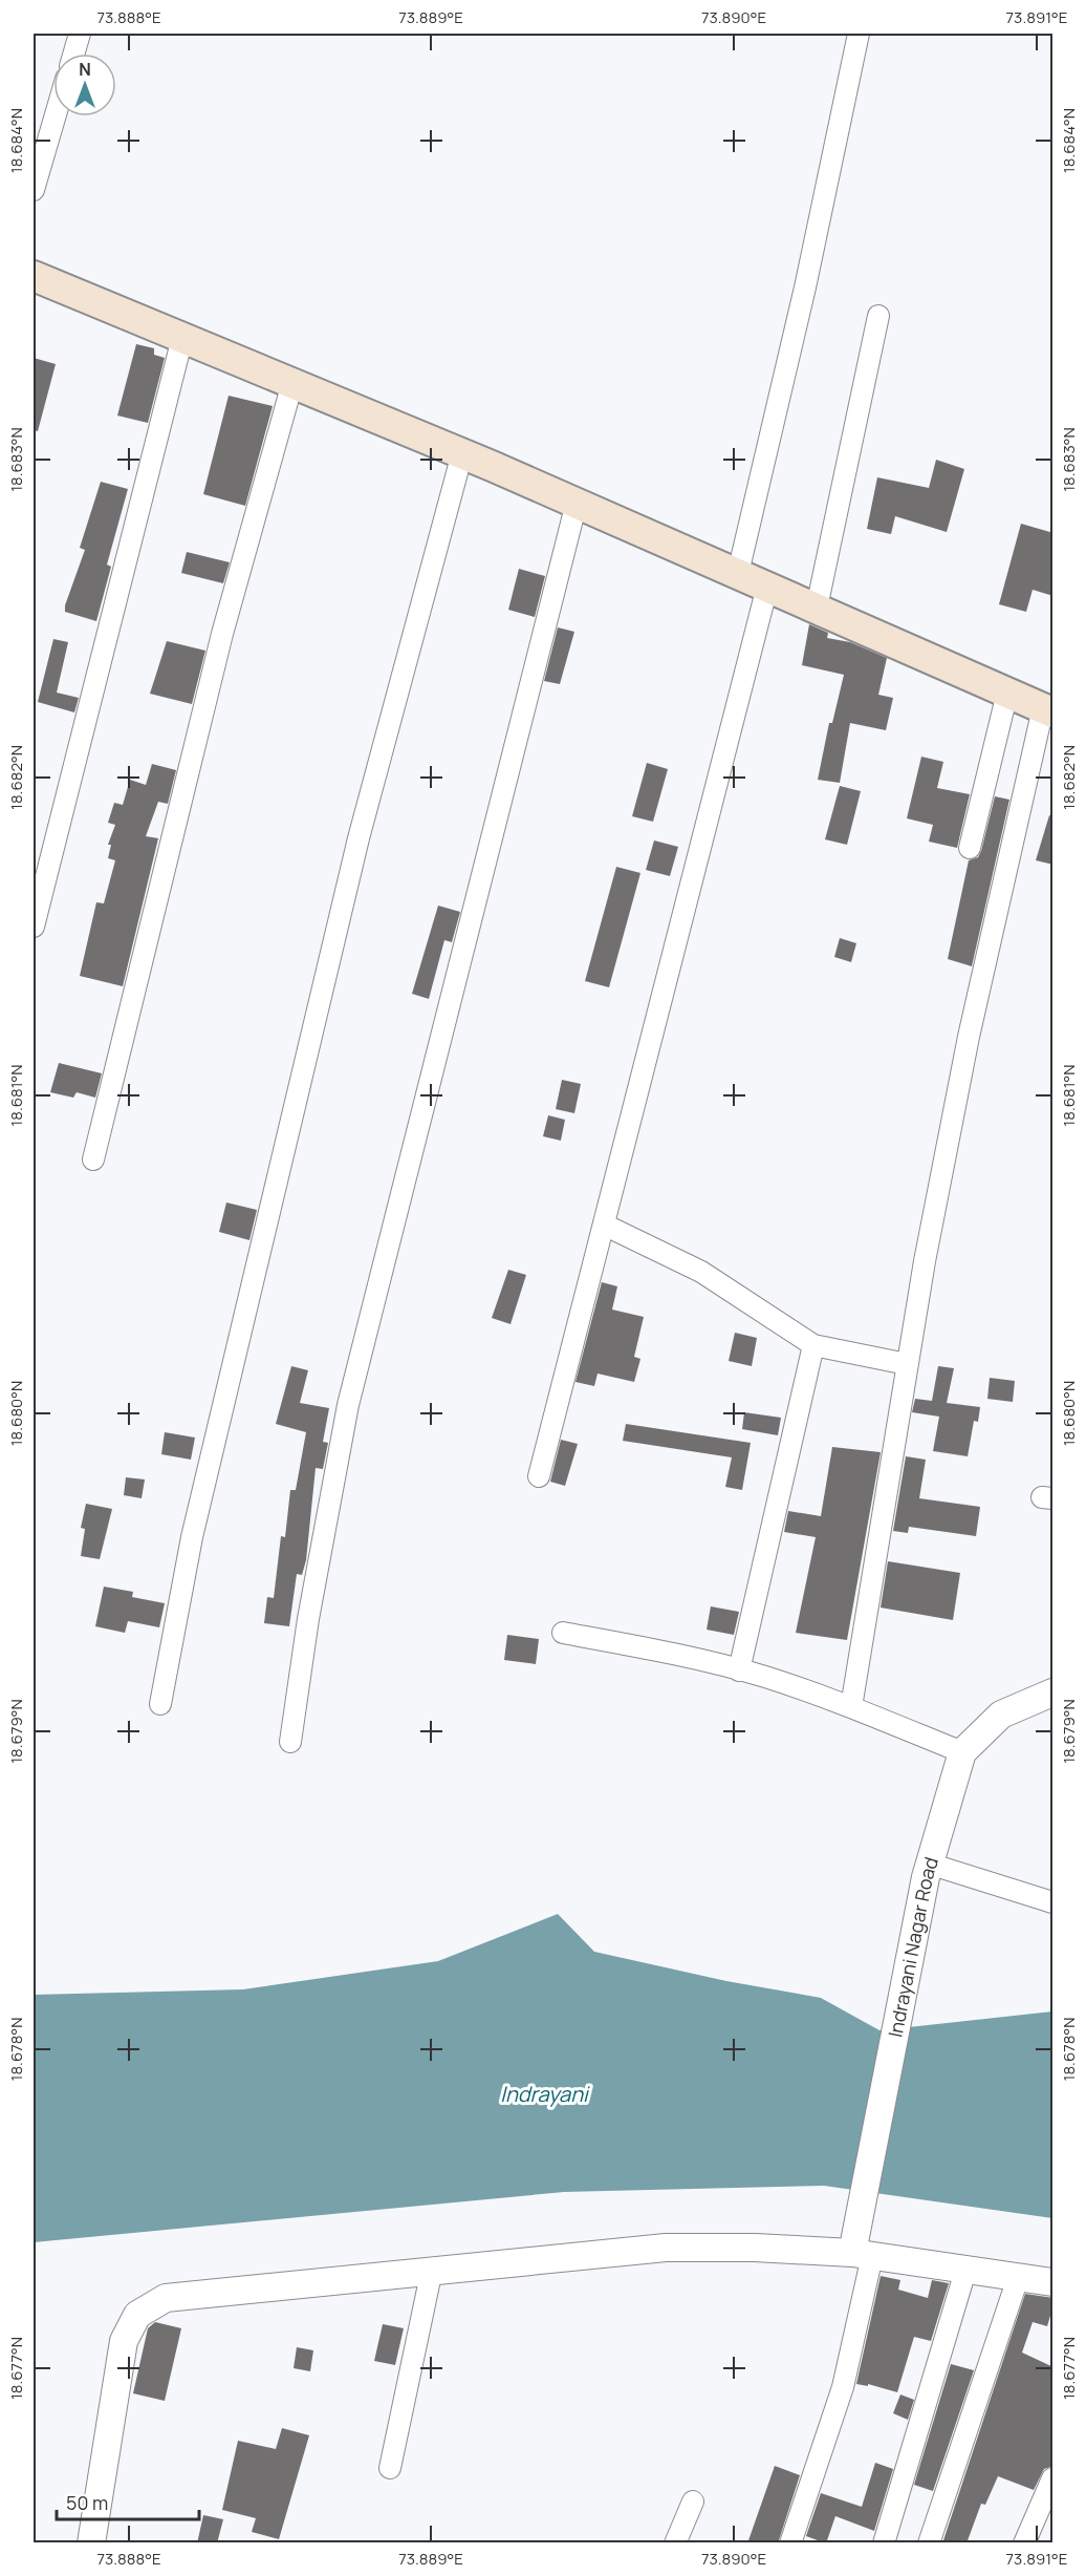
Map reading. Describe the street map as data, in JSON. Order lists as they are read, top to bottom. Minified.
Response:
{"streets":{"street":["Indrayani Nagar Road"]},"water":["Indrayani"],"scale_bar":"50 m","north":"top","coordinates":["73.888°E","73.889°E","73.890°E","73.891°E","18.684°N","18.683°N","18.682°N","18.681°N","18.680°N","18.679°N","18.678°N","18.677°N"]}
